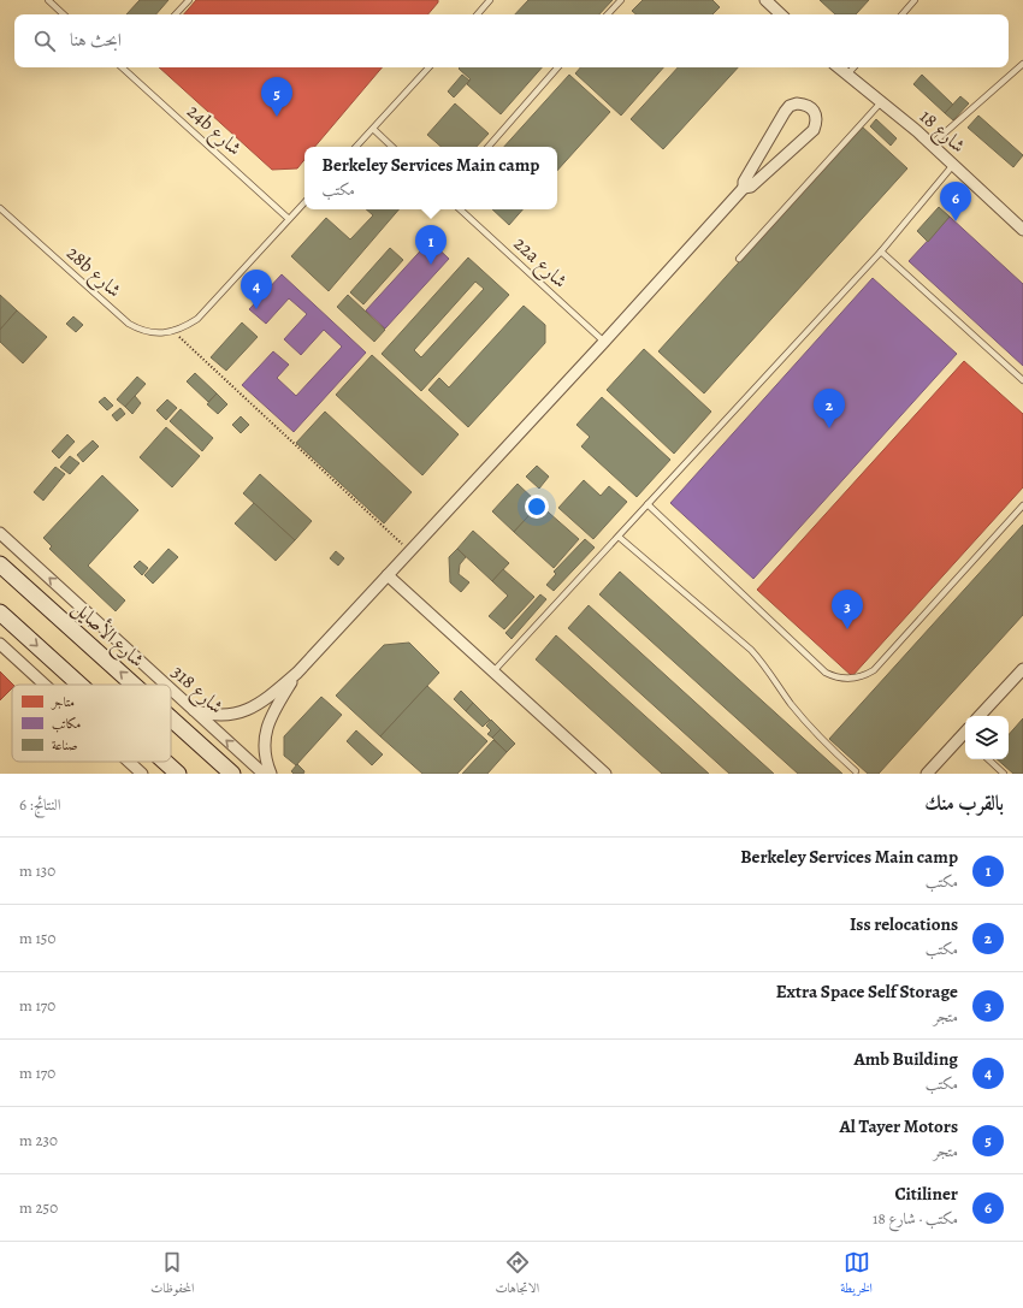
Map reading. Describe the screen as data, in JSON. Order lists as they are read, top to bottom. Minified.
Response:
{"streets":{"main road":["شارع الأصايل"],"street":["شارع 18","شارع 318"],"lane":["24b شارع","22a شارع","28b شارع"]},"one_way":["شارع 318"],"legend":["متاجر","مكاتب","صناعة"],"page":{"search":"ابحث هنا","pins":["5","6","1","4","2","3"],"popup":["Berkeley Services Main camp","مكتب"],"heading":["بالقرب منك","النتائج: 6"],"list":[{"mark":"1","name":"Berkeley Services Main camp","note":"مكتب","value":"130 m"},{"mark":"2","name":"Iss relocations","note":"مكتب","value":"150 m"},{"mark":"3","name":"Extra Space Self Storage","note":"متجر","value":"170 m"},{"mark":"4","name":"Amb Building","note":"مكتب","value":"170 m"},{"mark":"5","name":"Al Tayer Motors","note":"متجر","value":"230 m"},{"mark":"6","name":"Citiliner","note":"مكتب · شارع 18","value":"250 m"}],"nav":["الخريطة","الاتجاهات","المحفوظات"]}}
